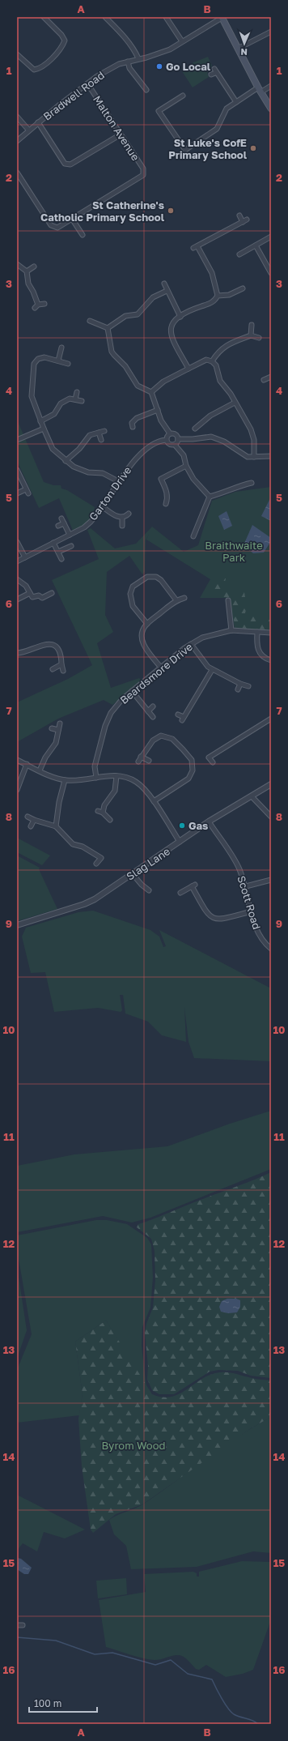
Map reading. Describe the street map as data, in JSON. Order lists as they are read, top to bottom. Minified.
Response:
{"streets":{"street":["Bradwell Road","Malton Avenue","Garton Drive","Beardsmore Drive","Slag Lane","Scott Road"]},"crossings":[["Bradwell Road","Malton Avenue"],["Slag Lane","Scott Road"]],"parks":["Braithwaite Park","Byrom Wood"],"places":["Go Local","St Luke's CofE Primary School","St Catherine's Catholic Primary School","Gas"],"scale_bar":"100 m","north":"bottom","grid":{"columns":["A","B"],"rows":["1","2","3","4","5","6","7","8","9","10","11","12","13","14","15","16"]}}
